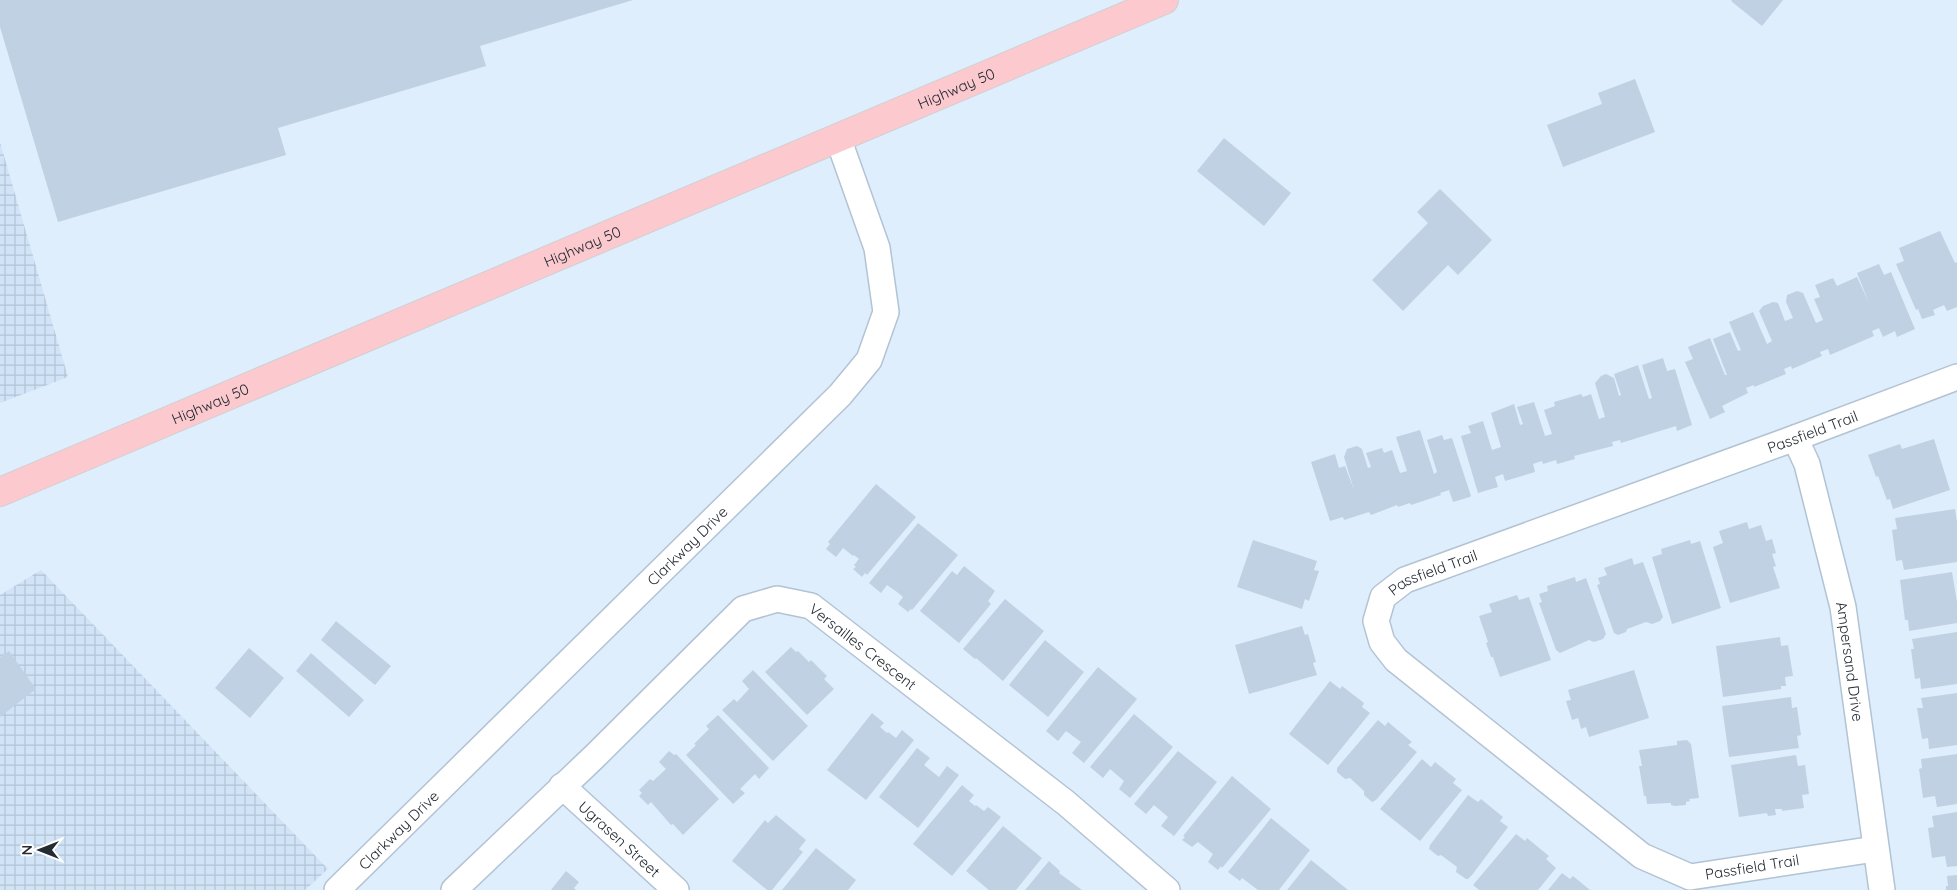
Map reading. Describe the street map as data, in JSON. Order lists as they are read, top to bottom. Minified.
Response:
{"streets":{"main road":["Highway 50"],"street":["Passfield Trail","Clarkway Drive","Versailles Crescent","Ampersand Drive","Ugrasen Street"]},"crossings":[["Highway 50","Clarkway Drive"],["Passfield Trail","Ampersand Drive"],["Versailles Crescent","Ugrasen Street"]],"north":"left"}
